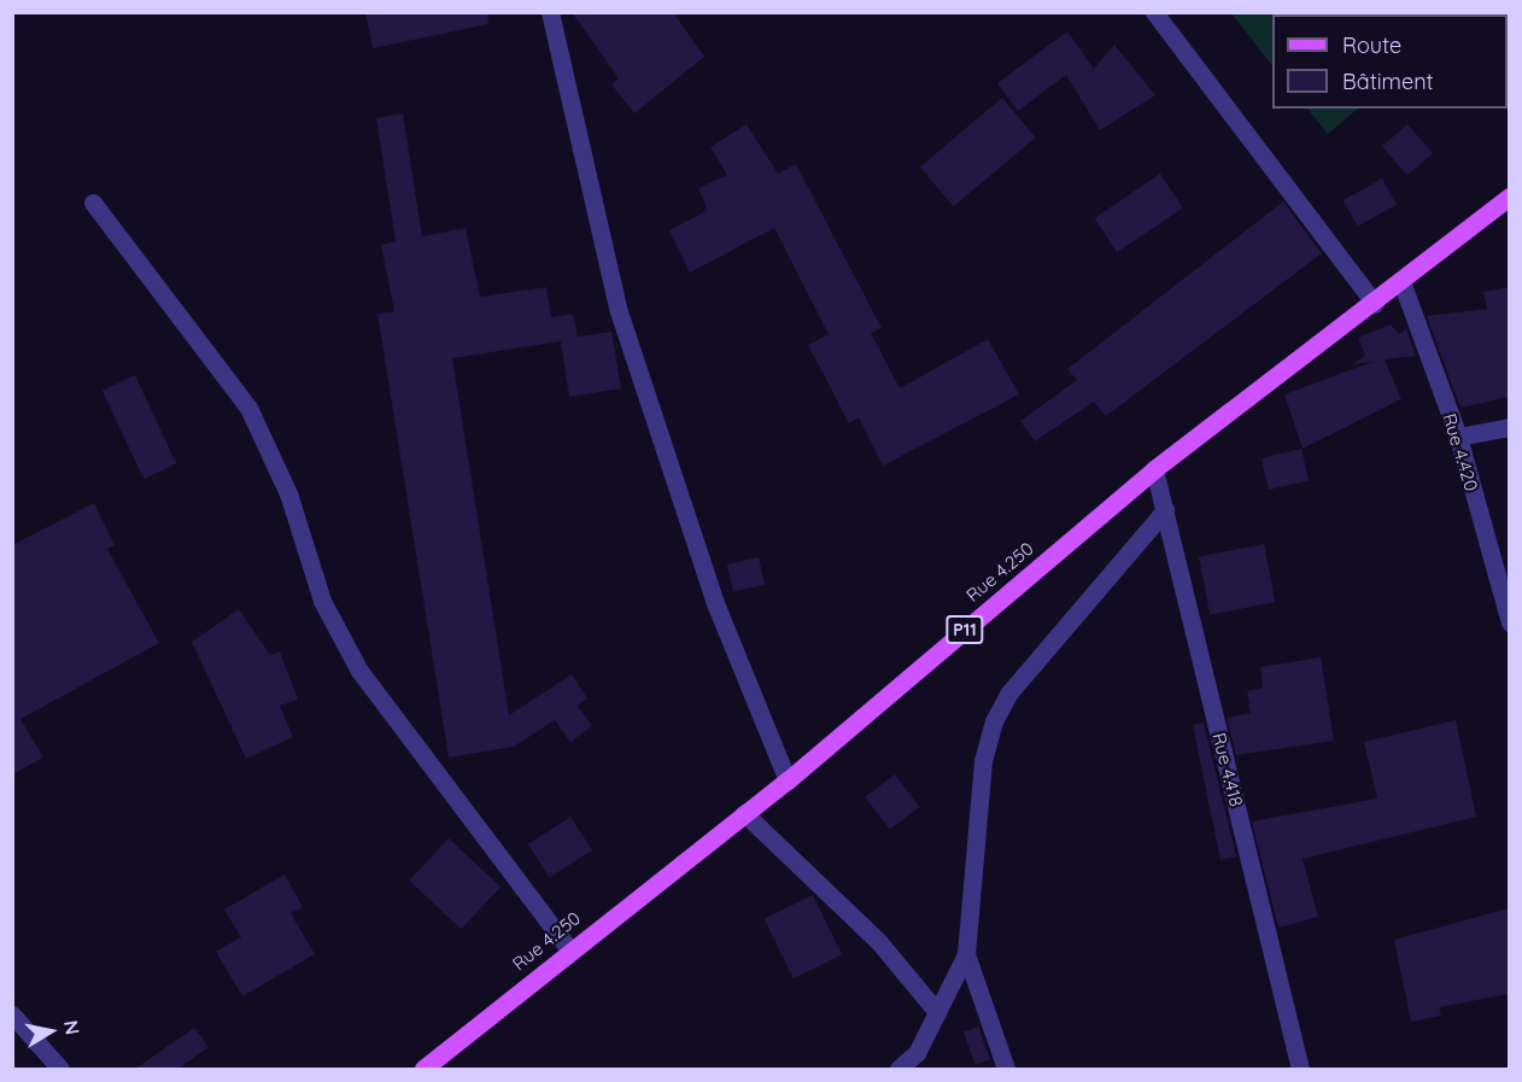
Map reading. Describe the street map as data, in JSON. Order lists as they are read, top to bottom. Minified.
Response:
{"streets":{"main road":["Rue 4.250","P11"],"street":["Rue 4.420","Rue 4.418"]},"crossings":[["Rue 4.420","Rue 4.250"],["Rue 4.250","Rue 4.418"]],"legend":["Route","Bâtiment"],"north":"right"}
